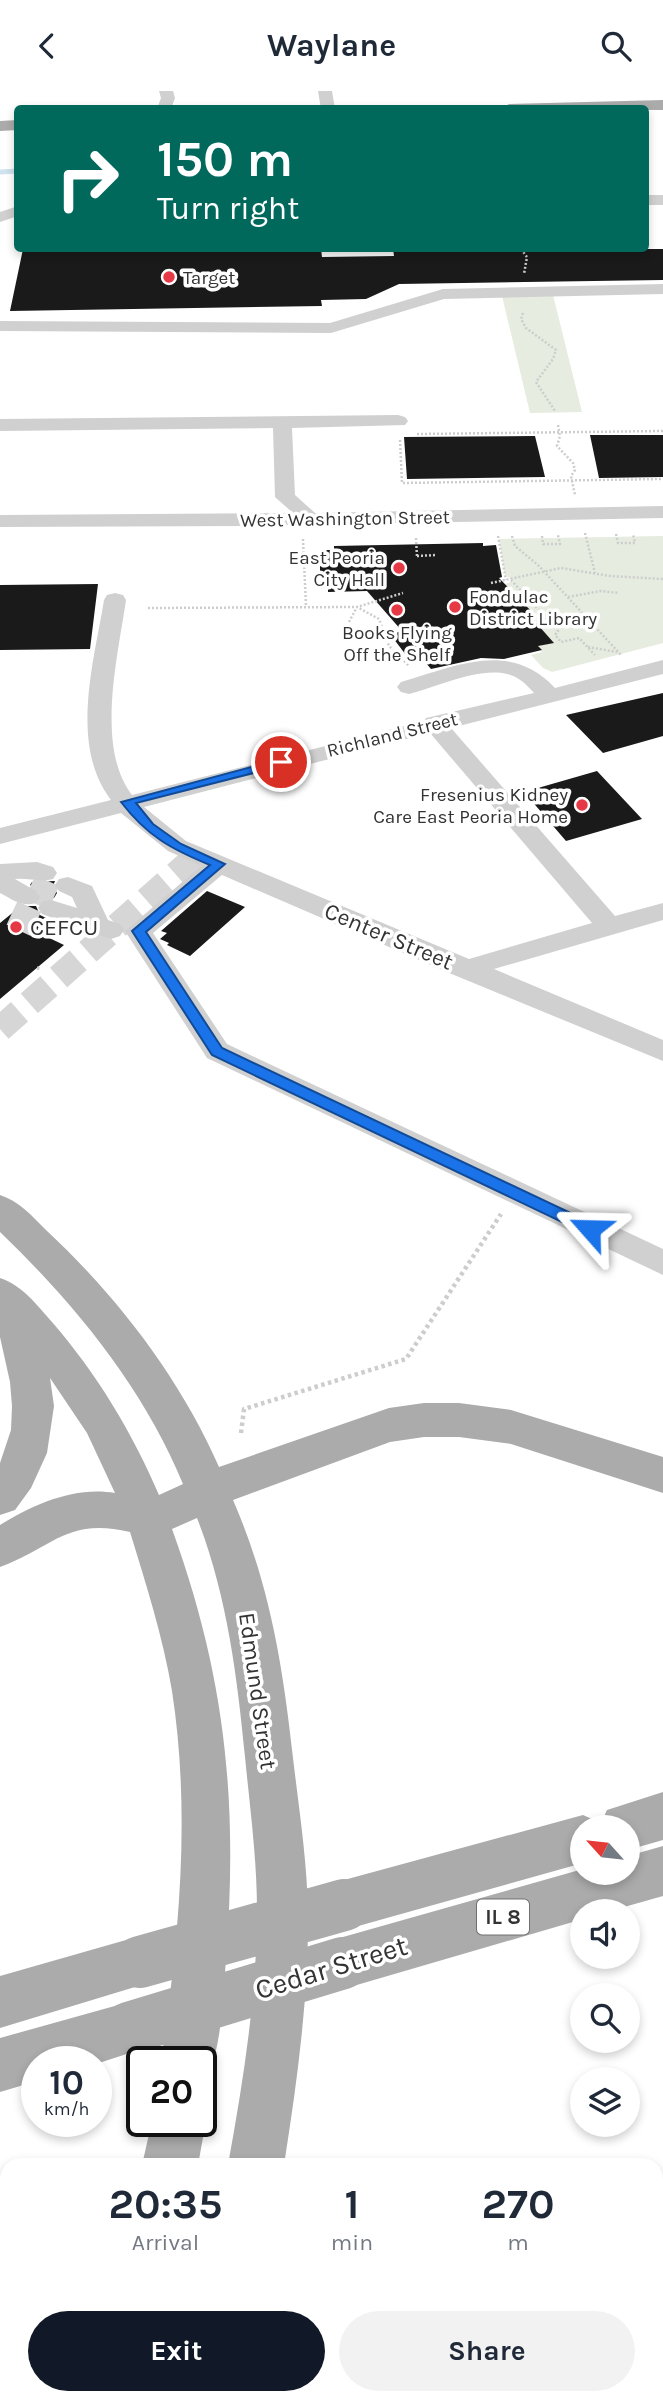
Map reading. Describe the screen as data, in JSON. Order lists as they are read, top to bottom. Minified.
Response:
{"streets":{"main road":["Edmund Street","IL 8","Cedar Street"],"street":["West Washington Street","Richland Street","Center Street"]},"crossings":[["Richland Street","Center Street"]],"places":["Target","East Peoria City Hall","Fondulac District Library","Books Flying Off the Shelf","Fresenius Kidney Care East Peoria Home","CEFCU"],"north":"top left","page":{"header":"Waylane","turn":["150 m","Turn right"],"speed":"10 km/h","limit":"20","eta":["20:35","Arrival","1","min","270","m"],"buttons":["Exit","Share"]}}
